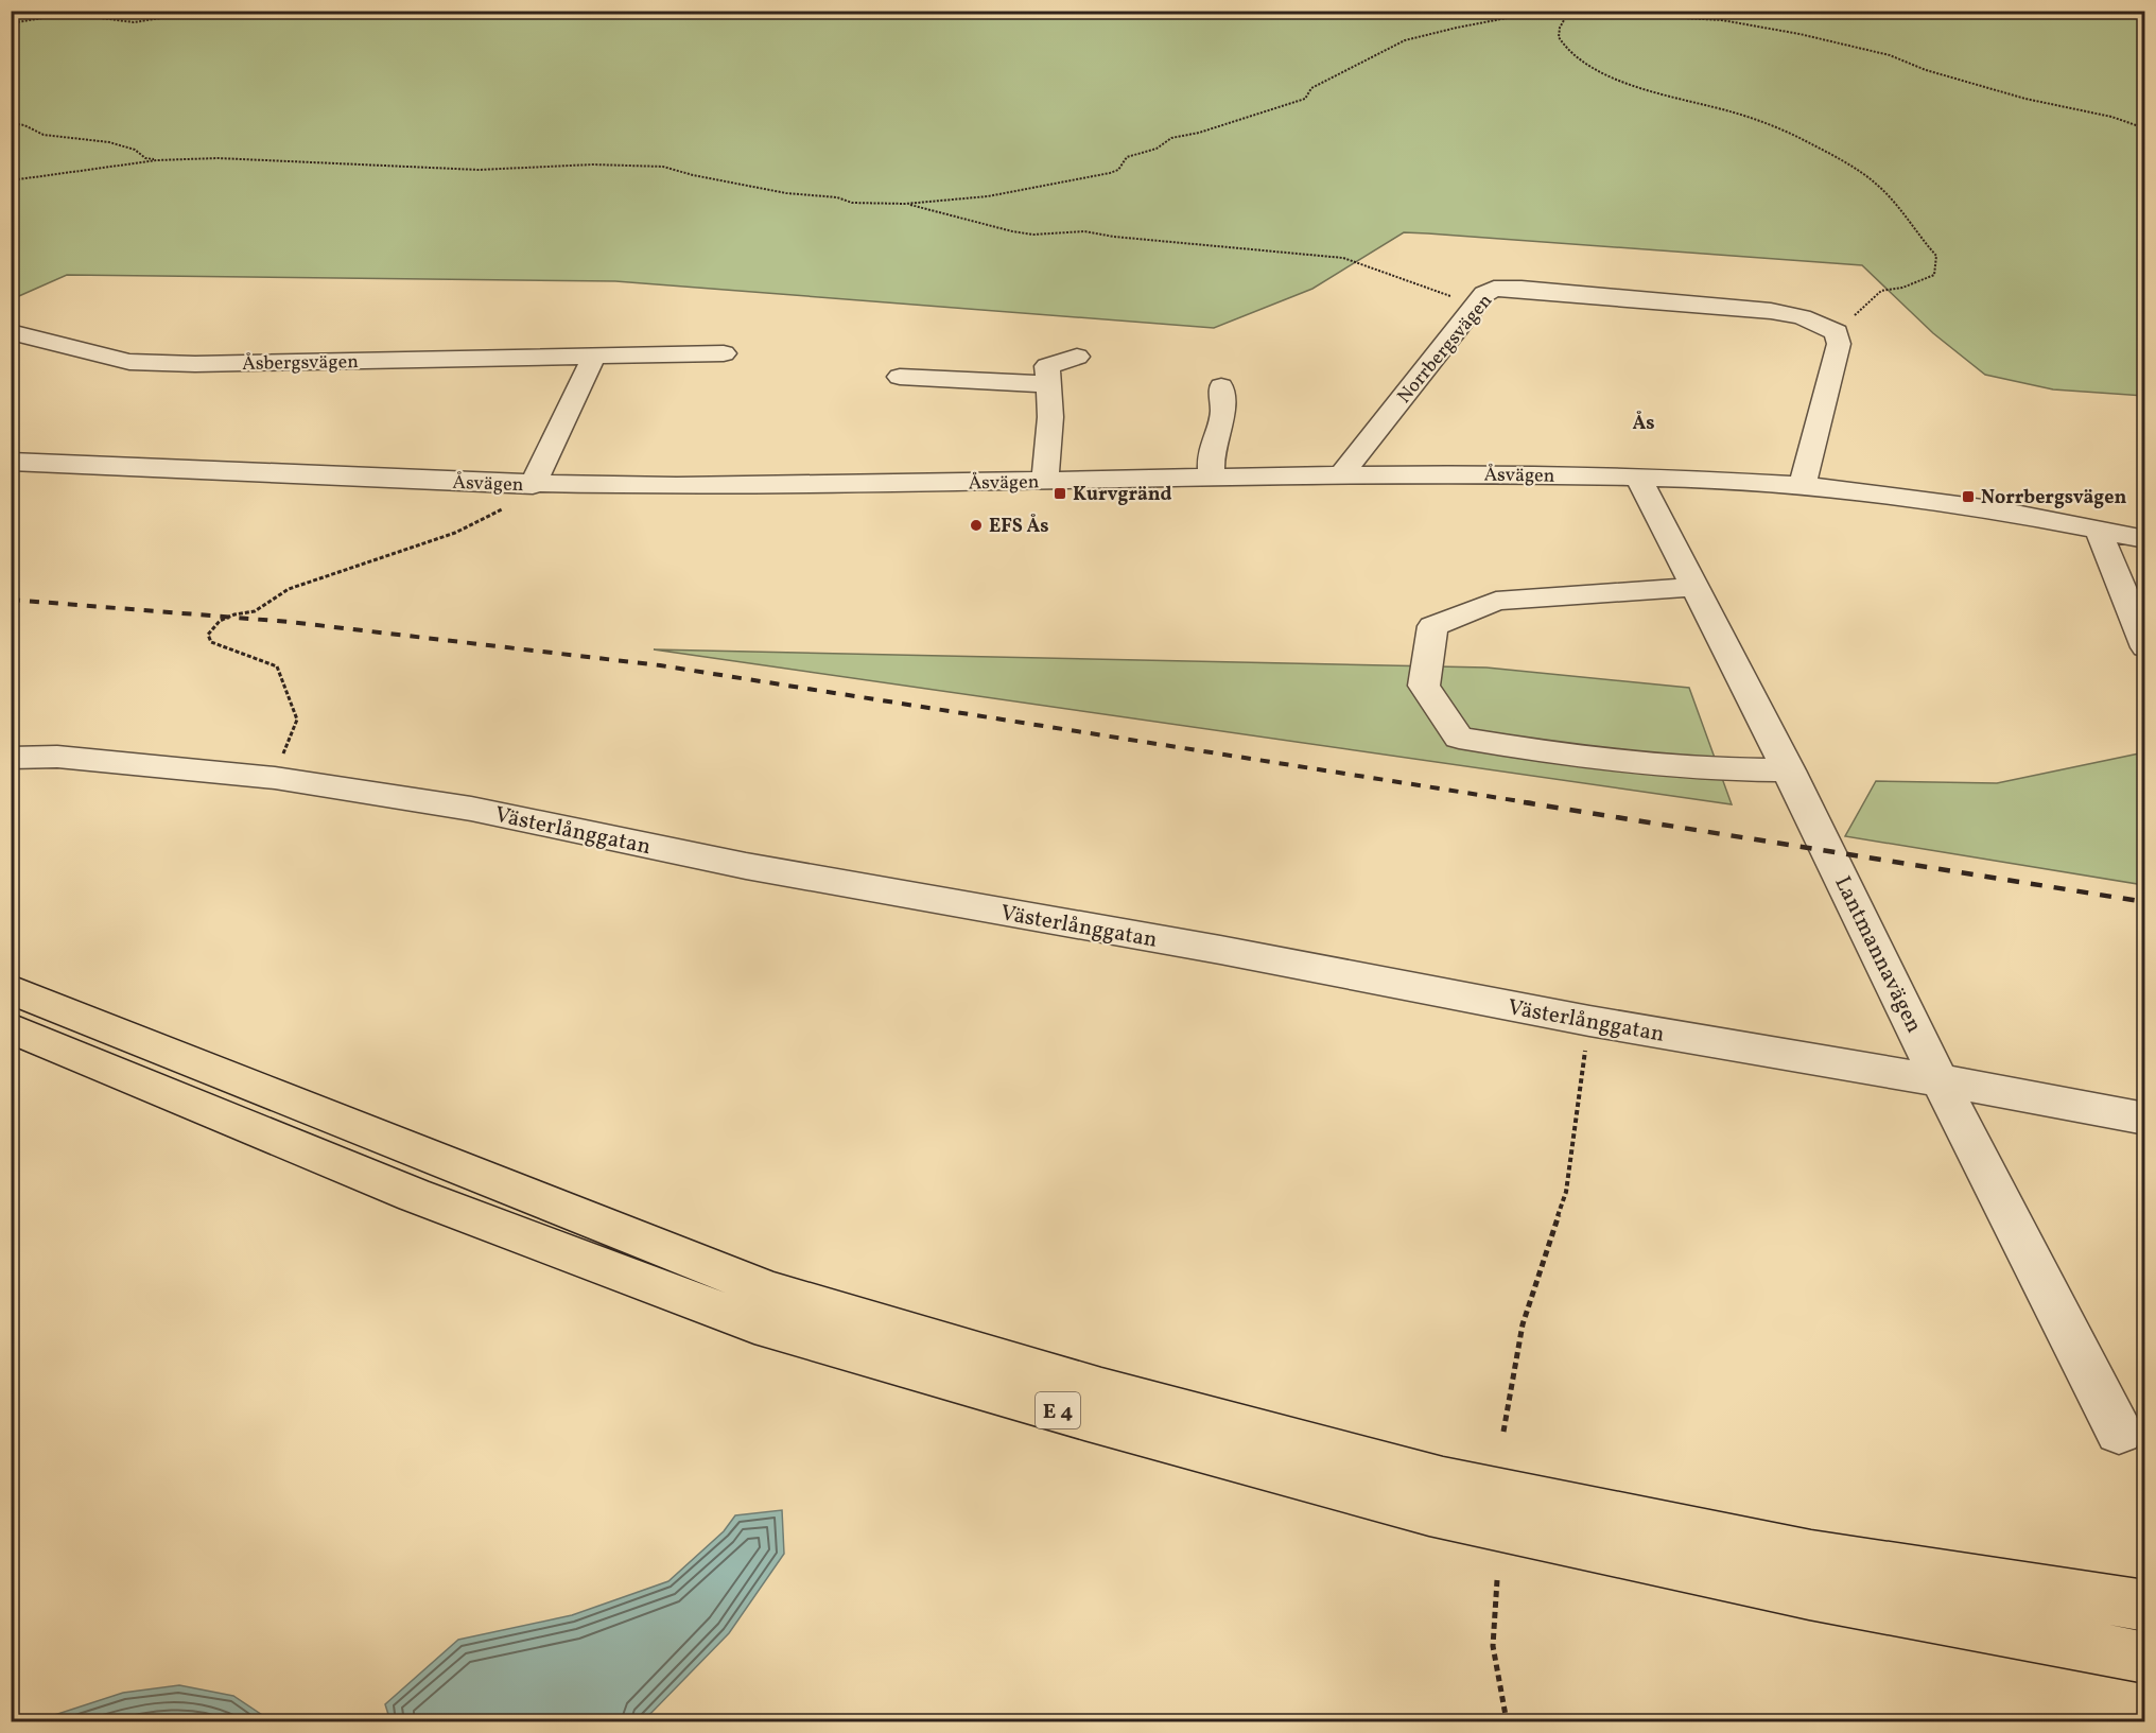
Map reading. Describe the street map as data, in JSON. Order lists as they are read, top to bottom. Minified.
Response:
{"streets":{"highway":["E 4"],"street":["Norrbergsvägen","Åsbergsvägen","Åsvägen","Västerlånggatan","Lantmannavägen"]},"crossings":[["Norrbergsvägen","Åsvägen"],["Åsvägen","Lantmannavägen"],["Västerlånggatan","Lantmannavägen"]],"districts":["Ås"],"places":{"transit":["Kurvgränd","Norrbergsvägen"],"other":["EFS Ås"]}}
